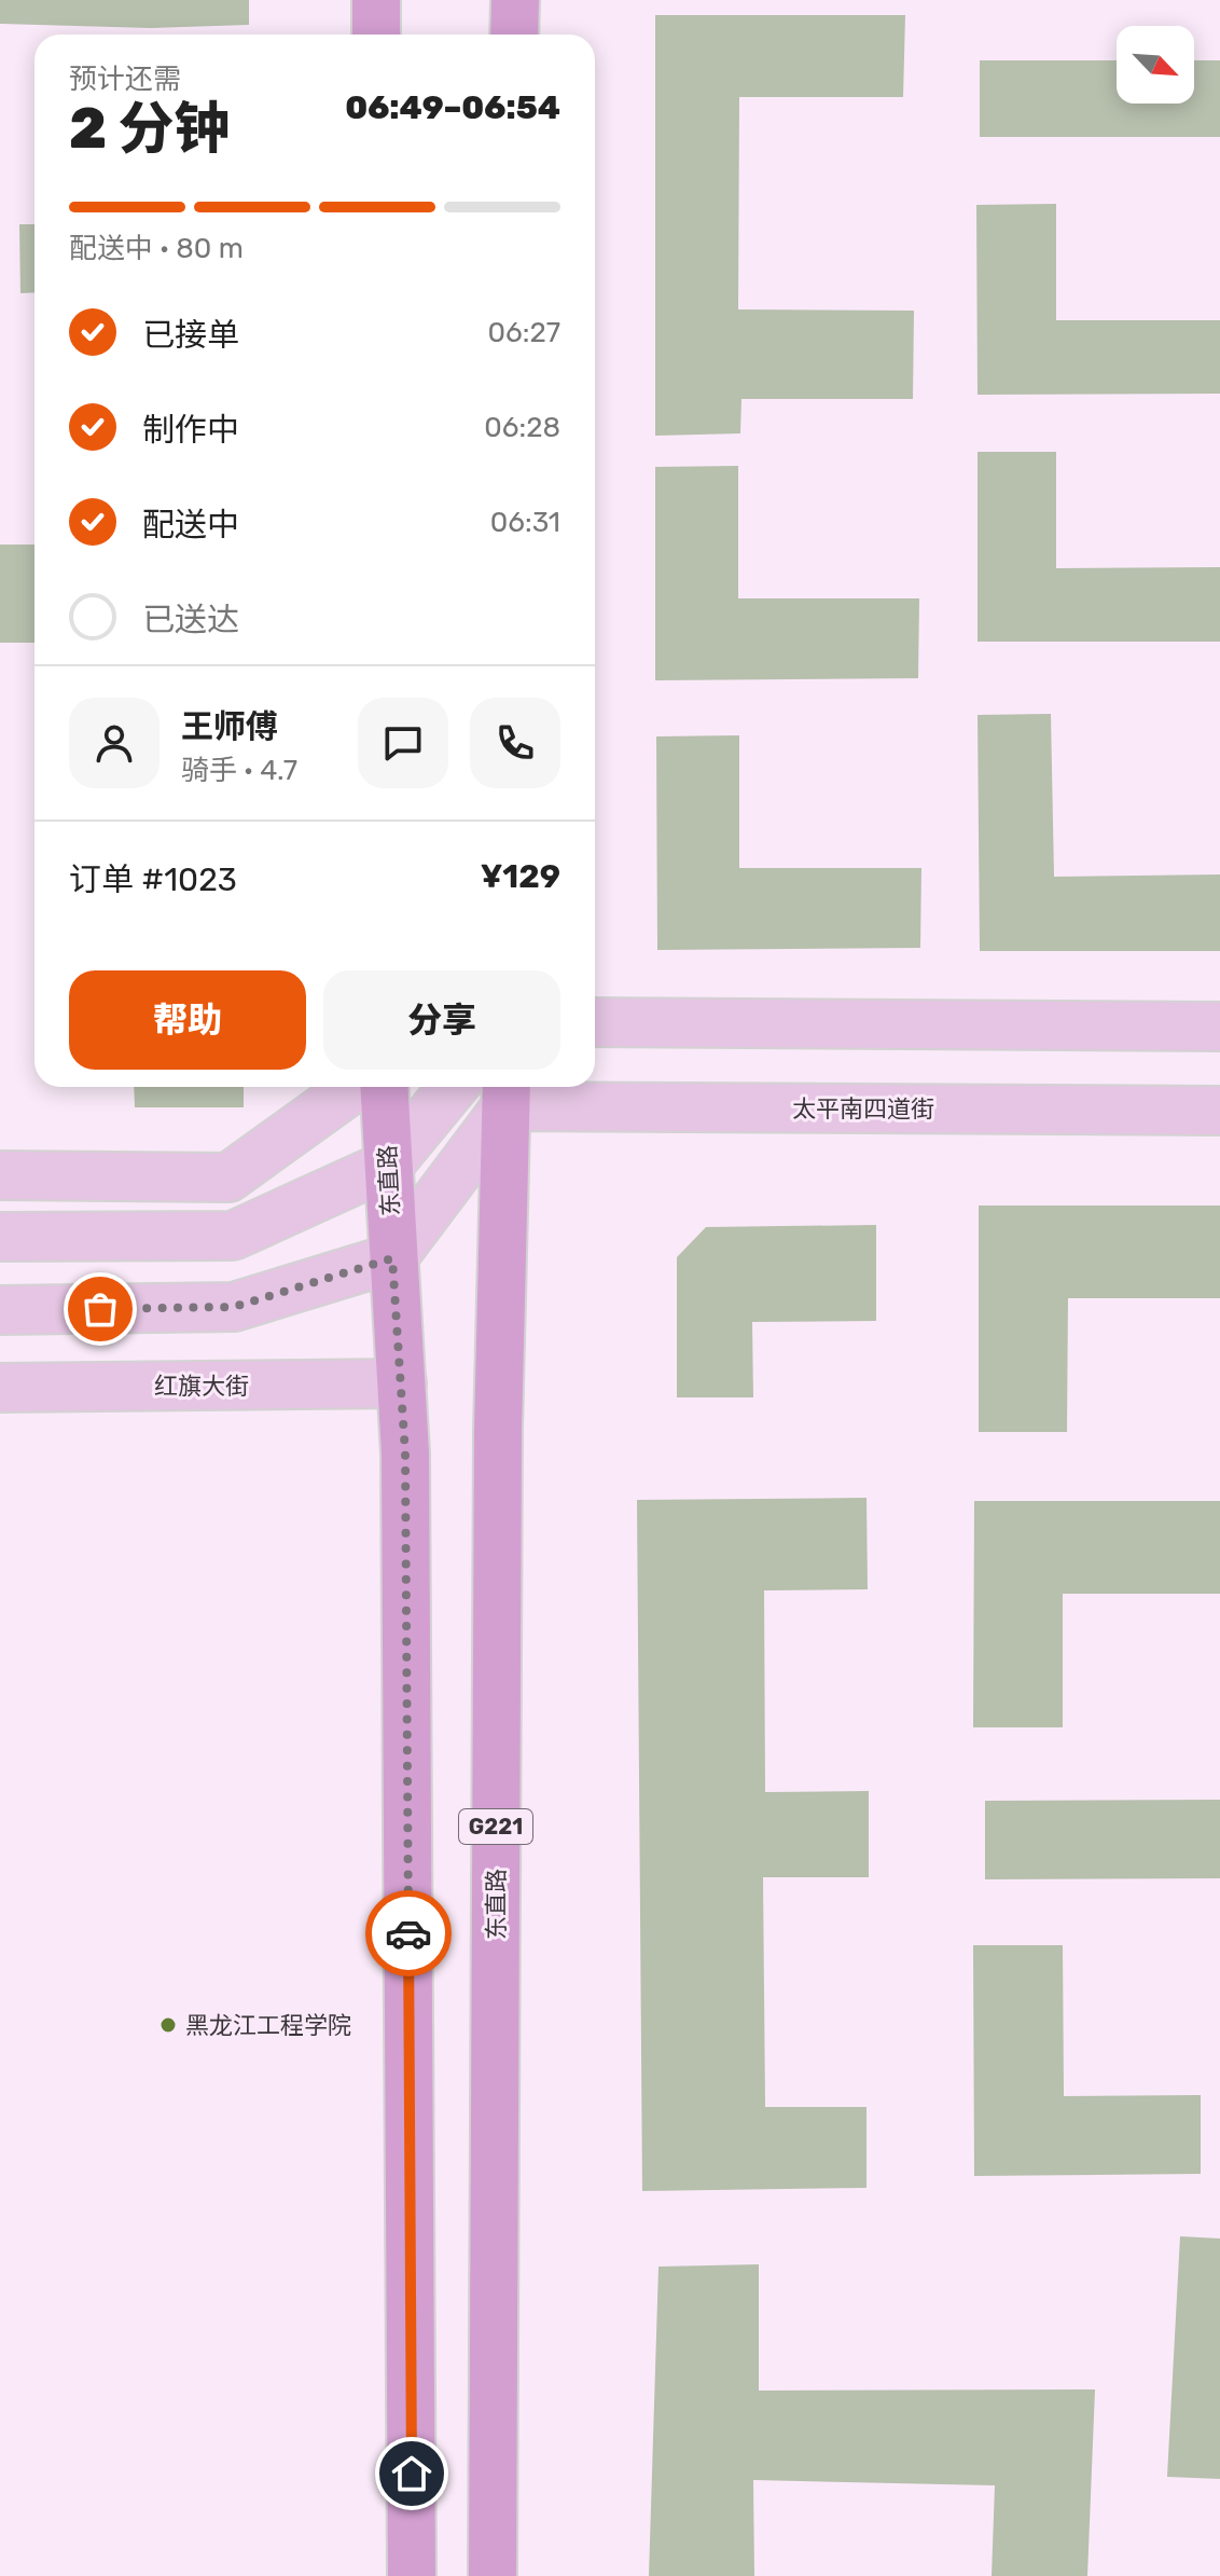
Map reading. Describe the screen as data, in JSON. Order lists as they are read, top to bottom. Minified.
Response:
{"streets":{"highway":["东直路","G221"],"main road":["太平南四道街","红旗大街"]},"crossings":[["太平南四道街","东直路"],["东直路","红旗大街"]],"places":["黑龙江工程学院"],"north":"bottom right","page":{"heading":["2 分钟","预计还需","06:49–06:54"],"panel":["王师傅","骑手 · 4.7","订单 #1023","¥129"],"bar":"配送中 · 80 m","list":[["已接单","06:27"],["制作中","06:28"],["配送中","06:31"],"已送达"],"buttons":["帮助","分享"]}}
